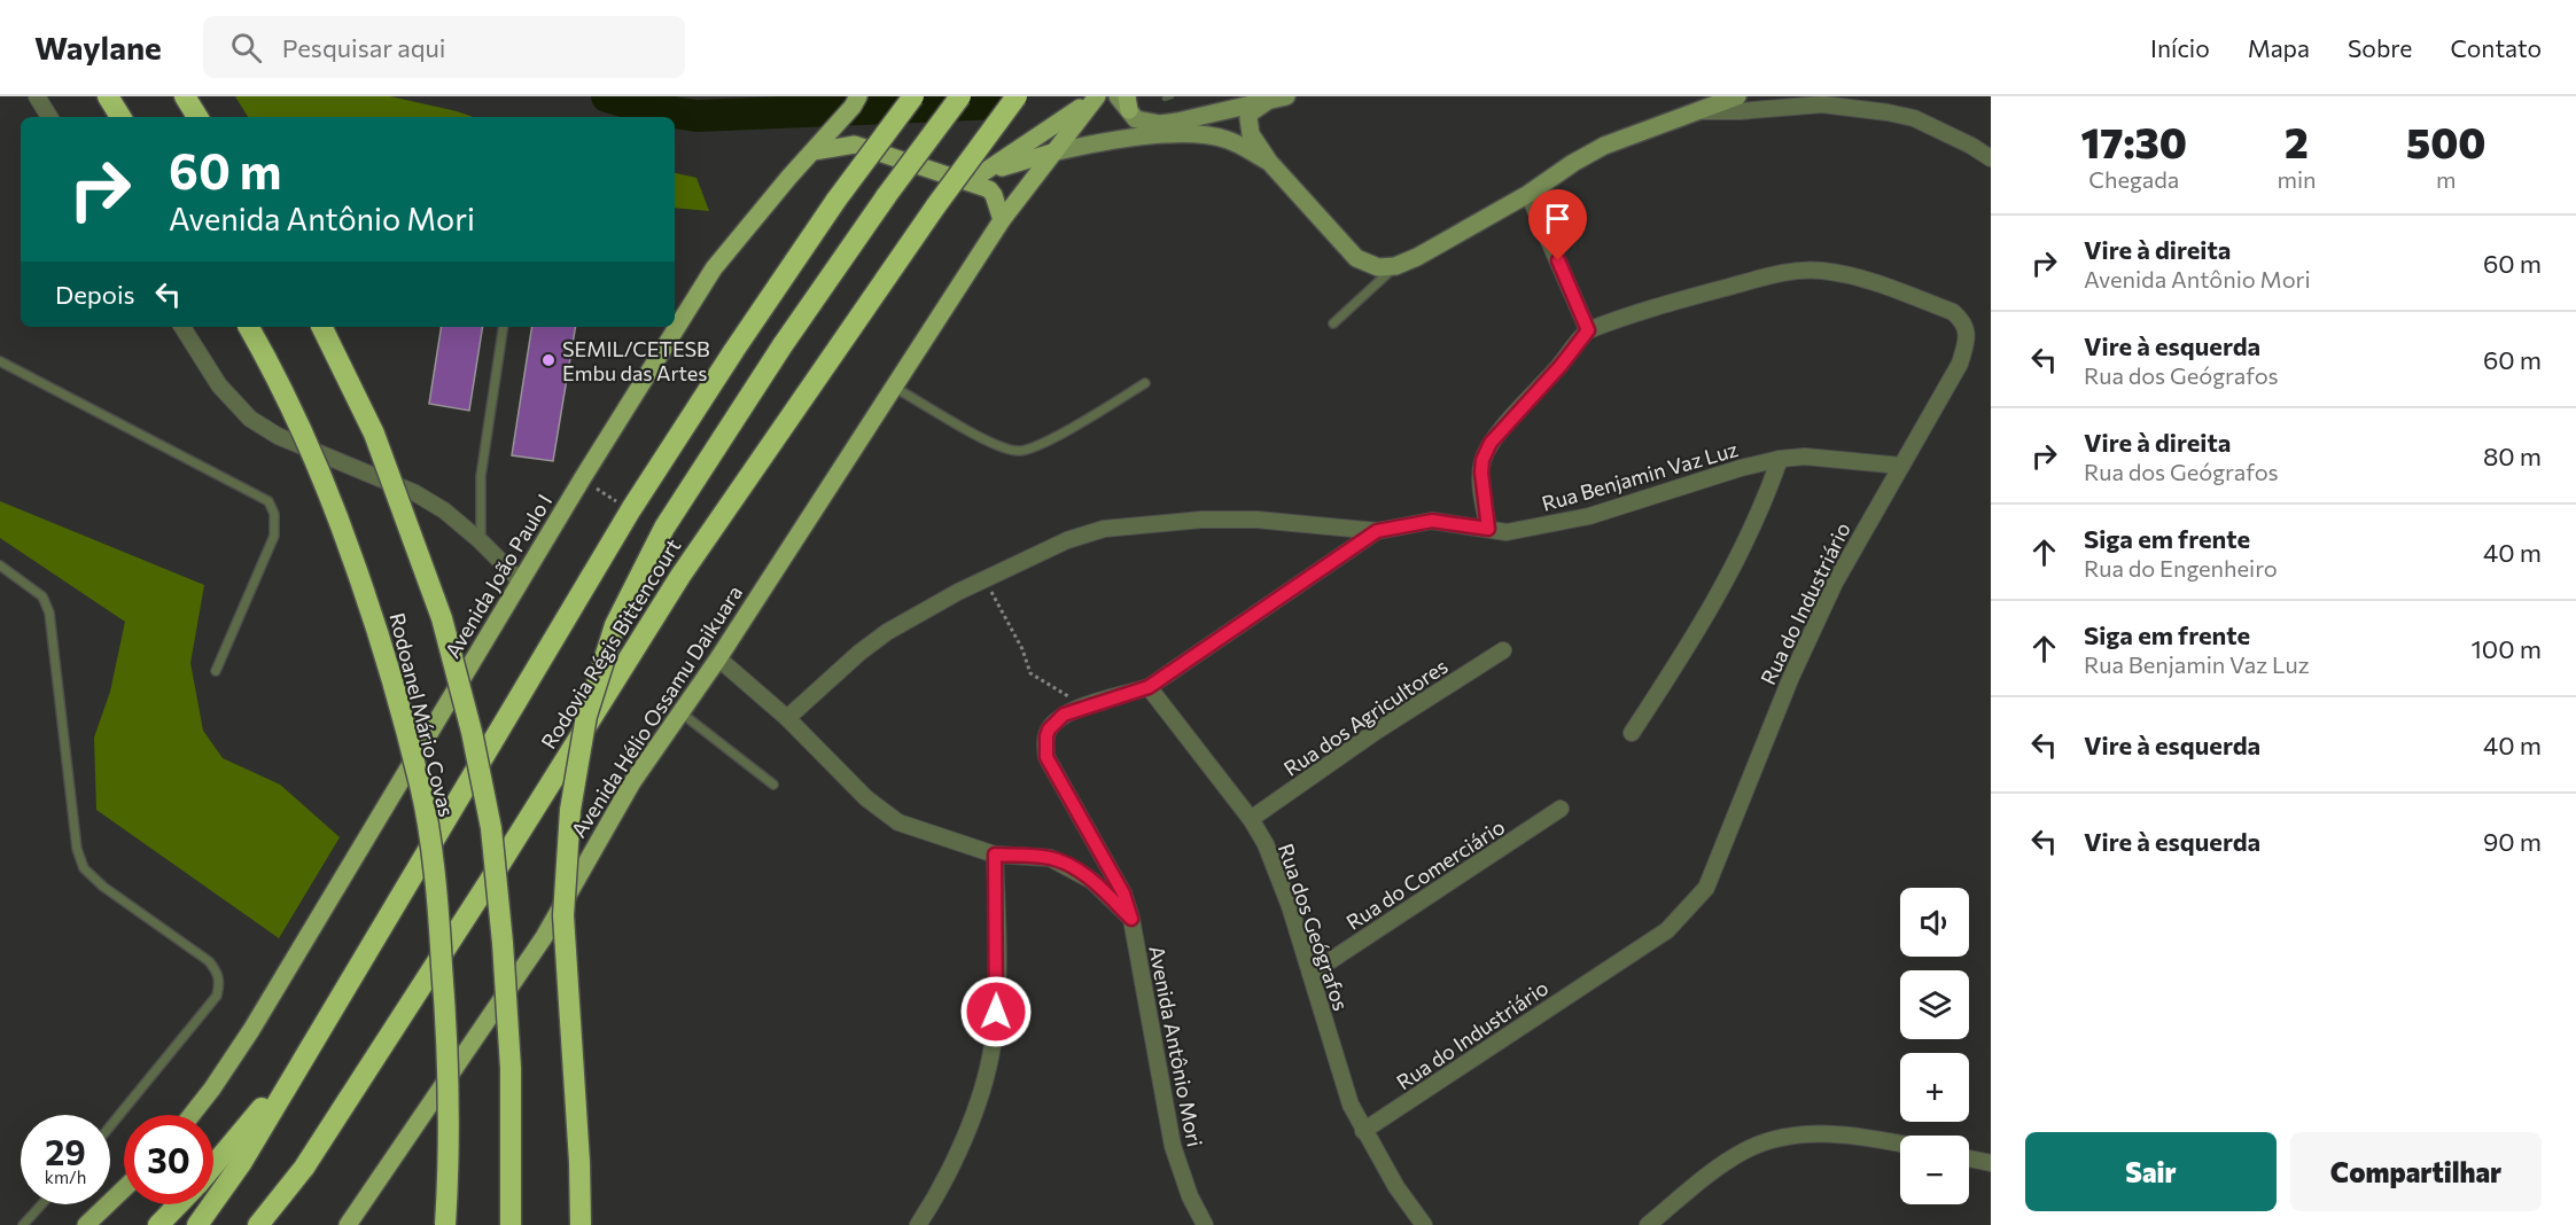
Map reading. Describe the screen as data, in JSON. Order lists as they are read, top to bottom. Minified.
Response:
{"streets":{"highway":["Rodovia Régis Bittencourt","Rodoanel Mário Covas"],"main road":["Avenida João Paulo I","Avenida Hélio Ossamu Daikuara"],"street":["Rua Benjamin Vaz Luz","Rua do Industriário","Rua dos Agricultores","Rua do Comerciário","Rua dos Geógrafos","Avenida Antônio Mori"]},"crossings":[["Rua Benjamin Vaz Luz","Rua do Industriário"],["Rua do Industriário","Rua dos Geógrafos"],["Rua dos Agricultores","Rua dos Geógrafos"],["Rua do Comerciário","Rua dos Geógrafos"]],"places":["SEMIL/CETESB Embu das Artes"],"page":{"header":"Waylane","search":"Pesquisar aqui","nav":["Início","Mapa","Sobre","Contato"],"eta":["17:30","Chegada","2","min","500","m"],"turn":["60 m","Avenida Antônio Mori"],"list":[{"name":"Vire à direita","note":"Avenida Antônio Mori","value":"60 m"},{"name":"Vire à esquerda","note":"Rua dos Geógrafos","value":"60 m"},{"name":"Vire à direita","note":"Rua dos Geógrafos","value":"80 m"},{"name":"Siga em frente","note":"Rua do Engenheiro","value":"40 m"},{"name":"Siga em frente","note":"Rua Benjamin Vaz Luz","value":"100 m"},{"name":"Vire à esquerda","value":"40 m"},{"name":"Vire à esquerda","value":"90 m"}],"then":"Depois","map_buttons":["+","−"],"speed":"29 km/h","limit":"30","buttons":["Sair","Compartilhar"]}}
